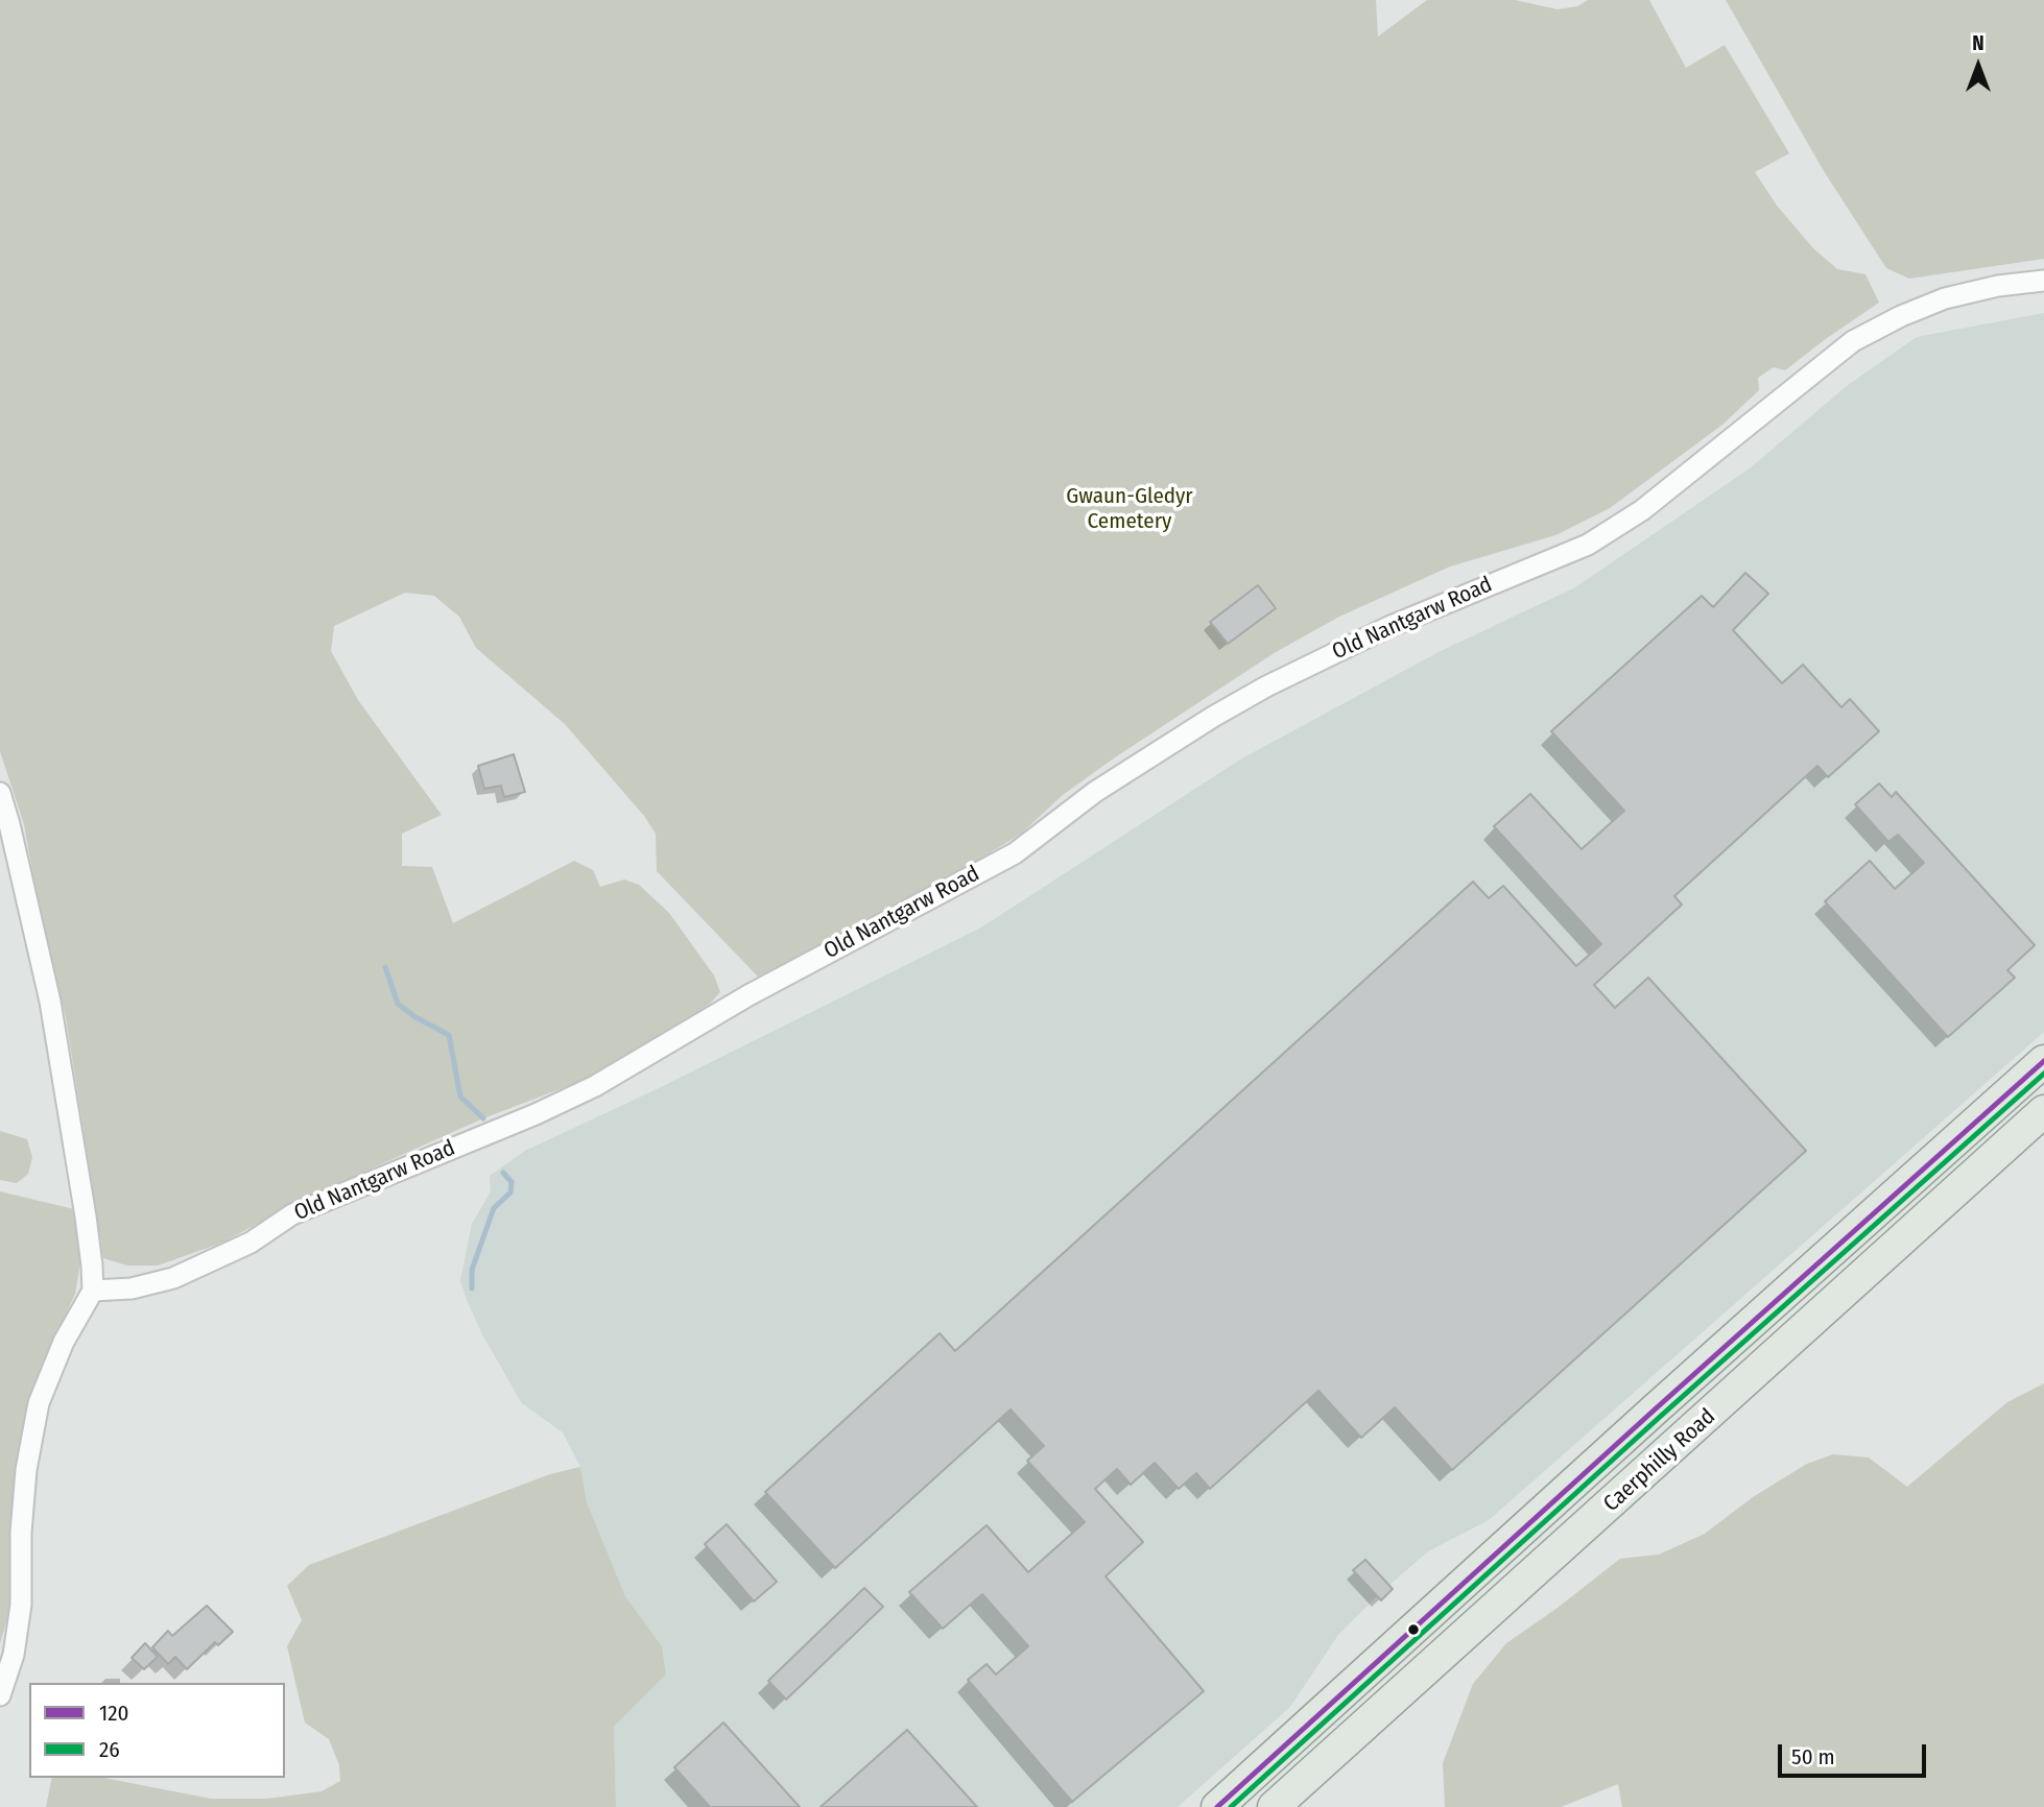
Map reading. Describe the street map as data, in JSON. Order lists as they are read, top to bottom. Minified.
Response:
{"streets":{"main road":["Caerphilly Road"],"street":["Old Nantgarw Road"]},"parks":["Gwaun-Gledyr Cemetery"],"lines":["transit line 120","transit line 26"],"legend":["120","26"],"scale_bar":"50 m","north":"top"}
